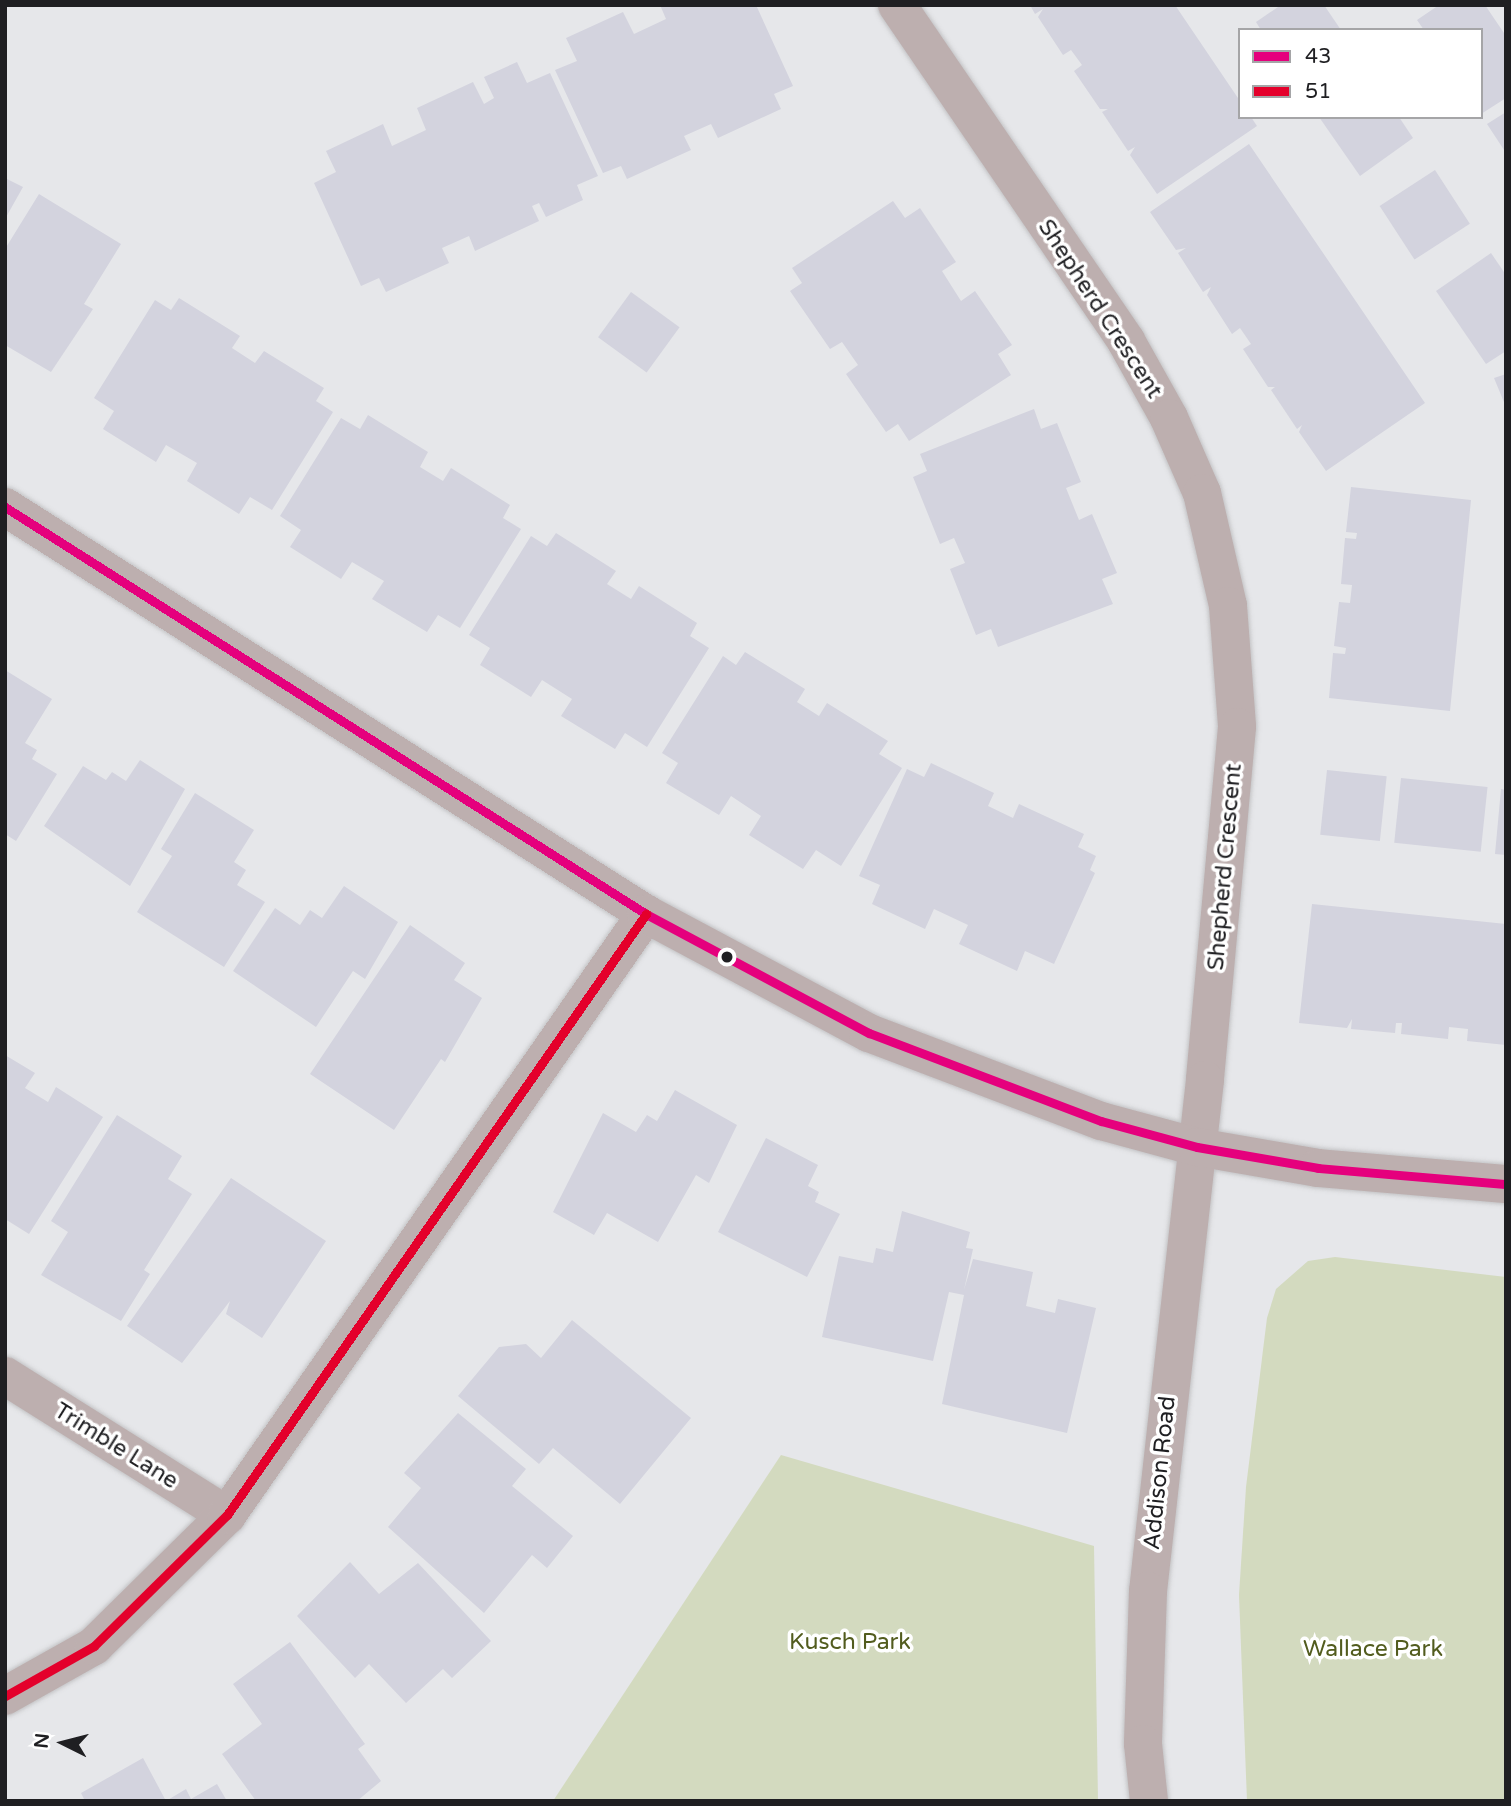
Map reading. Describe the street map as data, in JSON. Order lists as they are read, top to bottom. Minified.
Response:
{"streets":{"street":["Shepherd Crescent","Trimble Lane","Addison Road"]},"crossings":[["Shepherd Crescent","Addison Road"]],"parks":["Kusch Park","Wallace Park"],"lines":["transit line 43","transit line 51"],"legend":["43","51"],"north":"left"}
